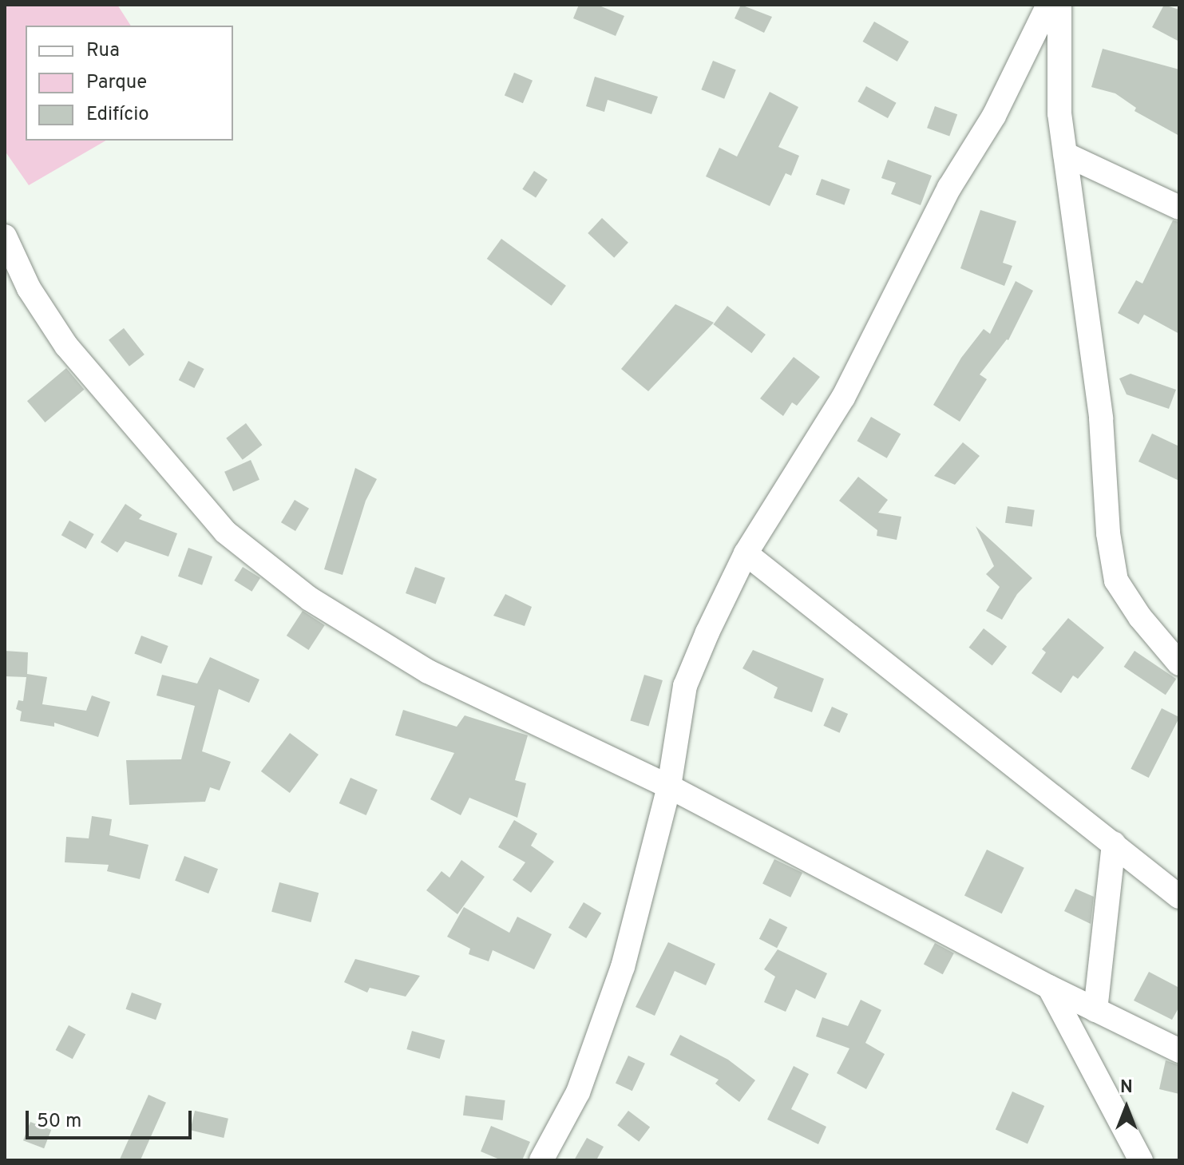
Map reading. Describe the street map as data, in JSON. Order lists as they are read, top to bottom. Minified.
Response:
{"legend":["Rua","Parque","Edifício"],"scale_bar":"50 m","north":"top"}
